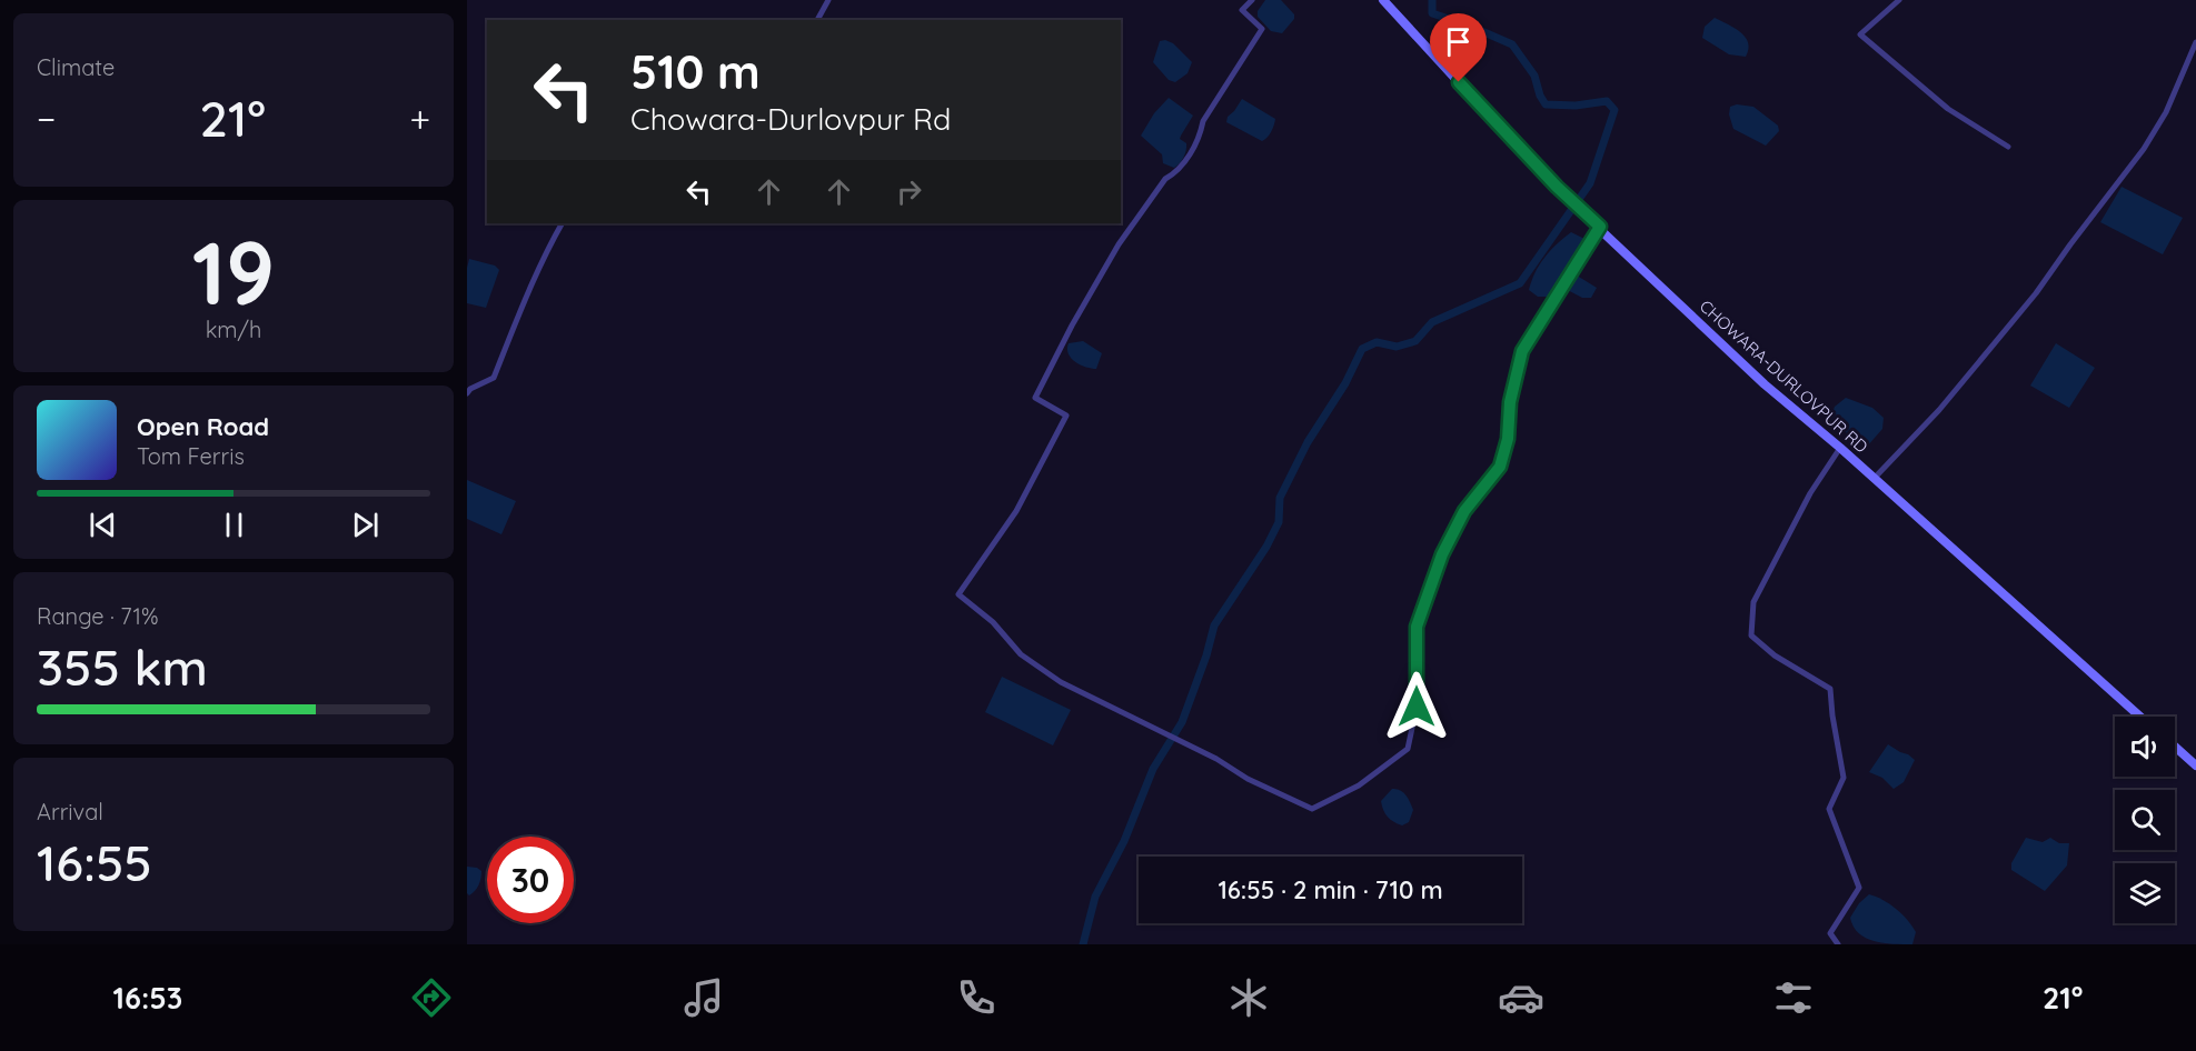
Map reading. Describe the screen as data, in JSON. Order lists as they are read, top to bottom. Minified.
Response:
{"streets":{"street":["CHOWARA-DURLOVPUR RD"]},"page":{"tile":["Climate",["19","km/h"],["Range · 71%","355 km"],["Arrival","16:55"]],"turn":["510 m","Chowara-Durlovpur Rd"],"heat":["−","21°","+"],"song":["Open Road","Tom Ferris"],"limit":"30","trip":"16:55 · 2 min · 710 m","tabs":["16:53","21°"]}}
